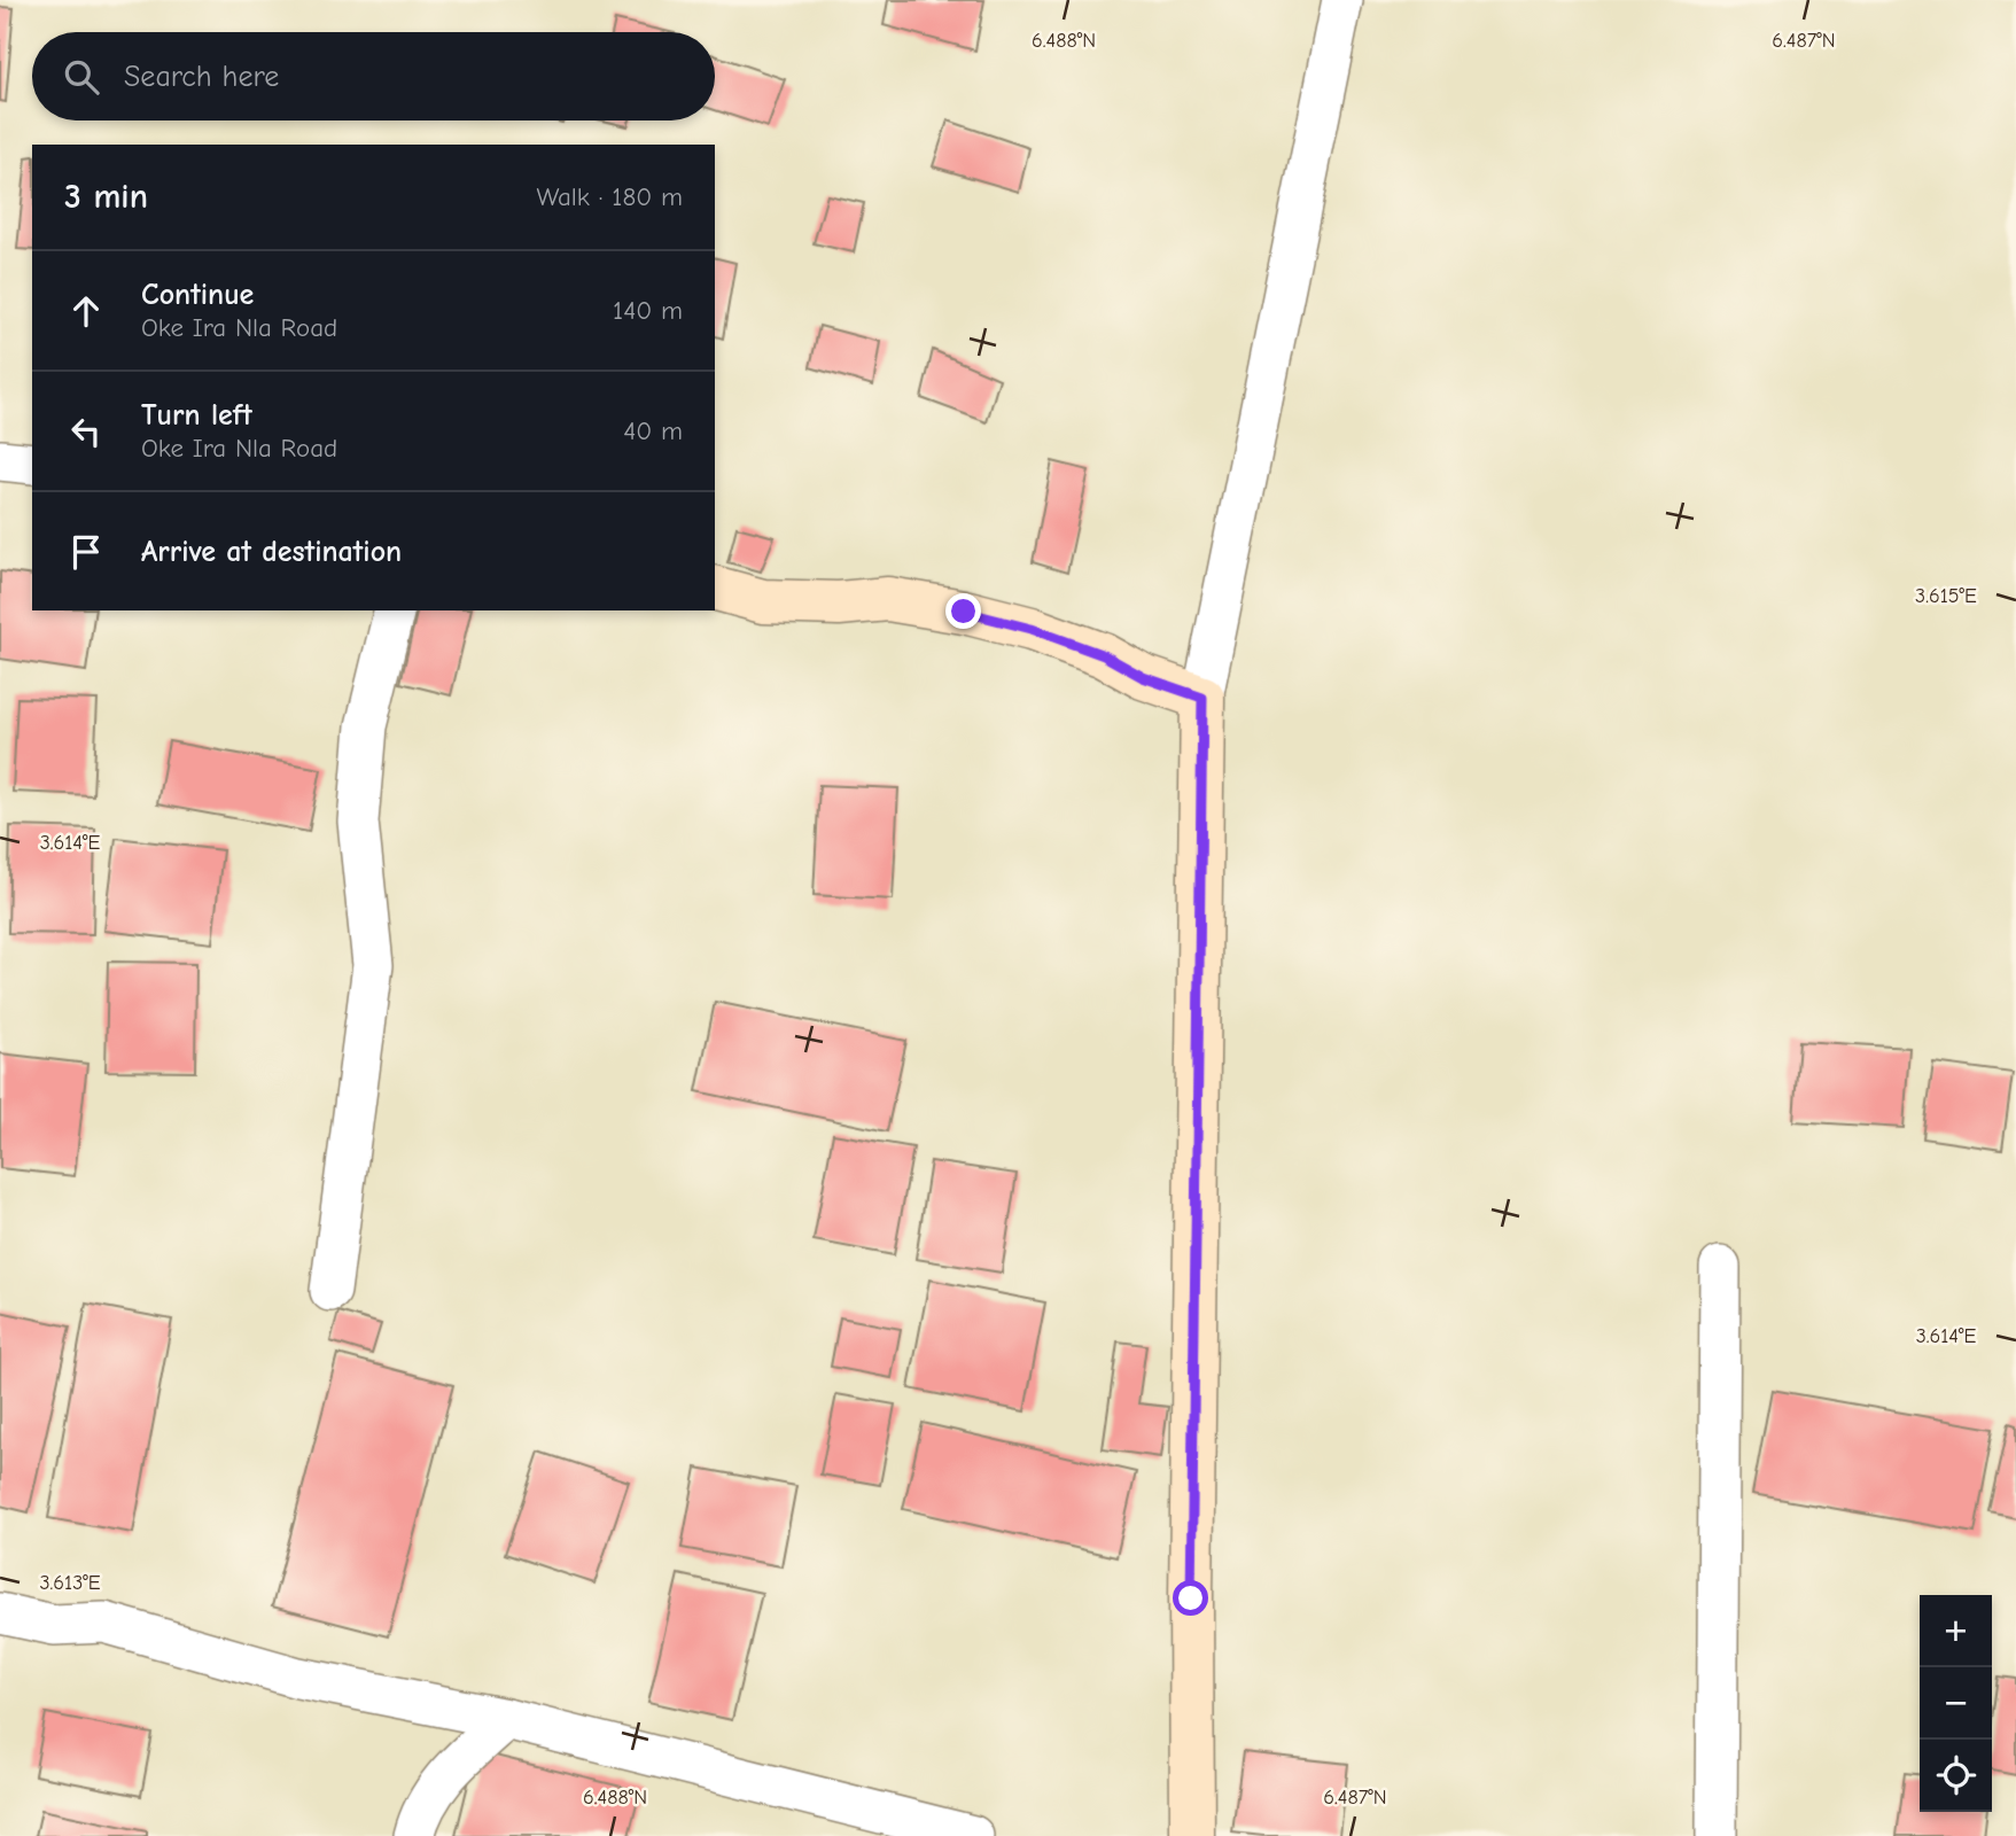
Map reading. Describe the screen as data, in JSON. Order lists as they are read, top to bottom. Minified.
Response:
{"page":{"search":"Search here","heading":["3 min","Walk · 180 m"],"list":[["Continue","Oke Ira Nla Road","140 m"],["Turn left","Oke Ira Nla Road","40 m"],"Arrive at destination"],"map_buttons":["+","−"]},"coordinates":["6.488°N","6.487°N","3.615°E","3.614°E","3.613°E"]}
